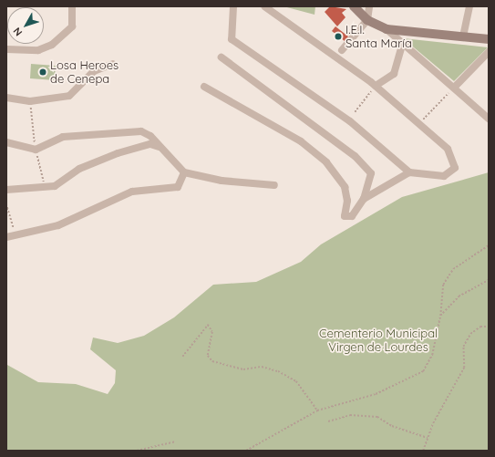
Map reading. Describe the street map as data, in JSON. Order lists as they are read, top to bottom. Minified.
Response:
{"parks":["Cementerio Municipal Virgen de Lourdes"],"places":["I.E.I. Santa María","Losa Heroes de Cenepa"],"north":"bottom left"}
